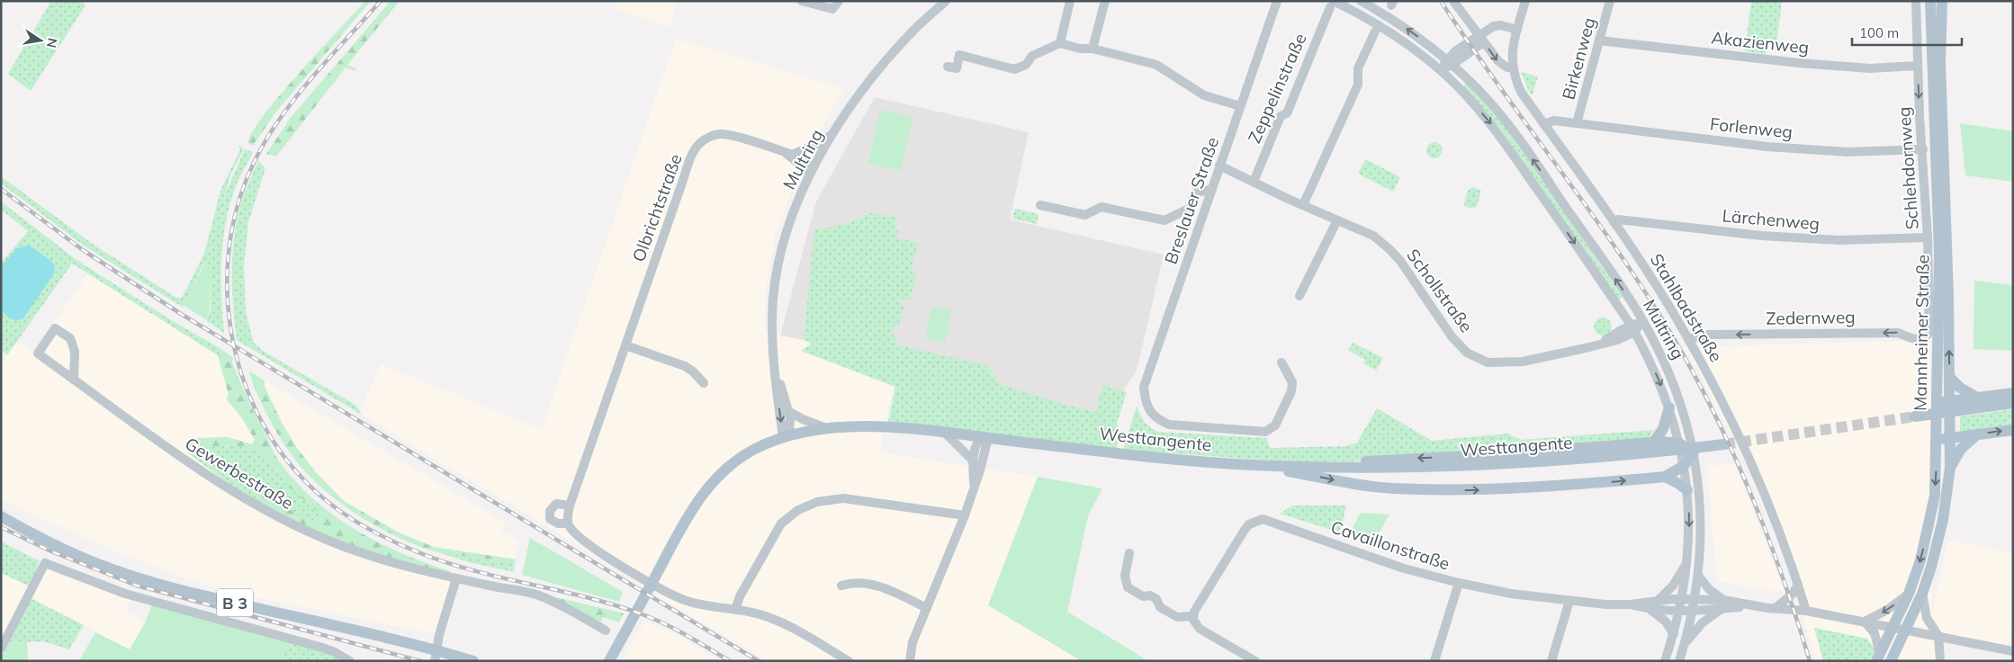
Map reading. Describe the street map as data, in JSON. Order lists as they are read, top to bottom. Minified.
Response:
{"streets":{"main road":["Mannheimer Straße","Westtangente","B 3"],"street":["Akazienweg","Birkenweg","Zeppelinstraße","Forlenweg","Multring","Schlehdornweg","Breslauer Straße","Olbrichtstraße","Lärchenweg","Schollstraße","Stahlbadstraße","Zedernweg","Gewerbestraße","Cavaillonstraße"]},"crossings":[["Akazienweg","Birkenweg"],["Akazienweg","Schlehdornweg"],["Birkenweg","Forlenweg"],["Zeppelinstraße","Multring"],["Zeppelinstraße","Schollstraße"],["Forlenweg","Schlehdornweg"],["Forlenweg","Stahlbadstraße"],["Multring","Olbrichtstraße"],["Multring","Schollstraße"],["Multring","Westtangente"],["Multring","Cavaillonstraße"],["Schlehdornweg","Lärchenweg"],["Schlehdornweg","Zedernweg"],["Breslauer Straße","Schollstraße"],["Lärchenweg","Stahlbadstraße"],["Stahlbadstraße","Zedernweg"],["Stahlbadstraße","Cavaillonstraße"],["Mannheimer Straße","Cavaillonstraße"]],"one_way":["Zedernweg"],"scale_bar":"100 m","north":"right"}
